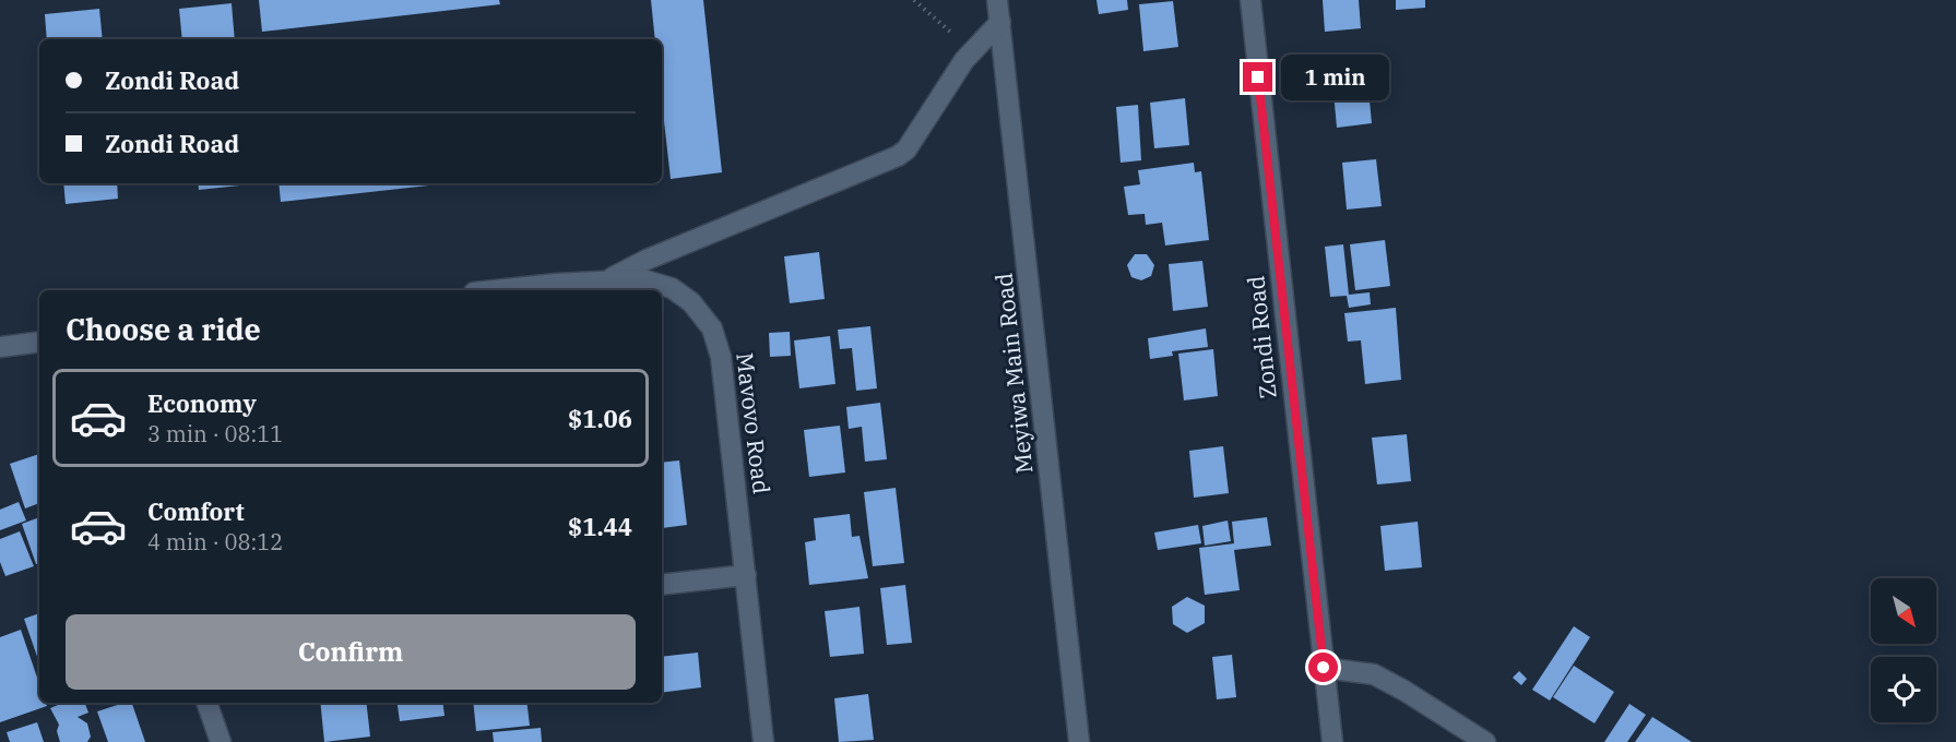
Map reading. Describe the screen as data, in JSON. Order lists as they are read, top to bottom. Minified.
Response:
{"streets":{"street":["Zondi Road","Meyiwa Main Road","Mavovo Road"]},"north":"bottom right","page":{"banner":["Zondi Road","Zondi Road"],"bubble":"1 min","heading":"Choose a ride","list":[{"name":"Economy","note":"3 min · 08:11","value":"$1.06"},{"name":"Comfort","note":"4 min · 08:12","value":"$1.44"}],"buttons":"Confirm"}}
